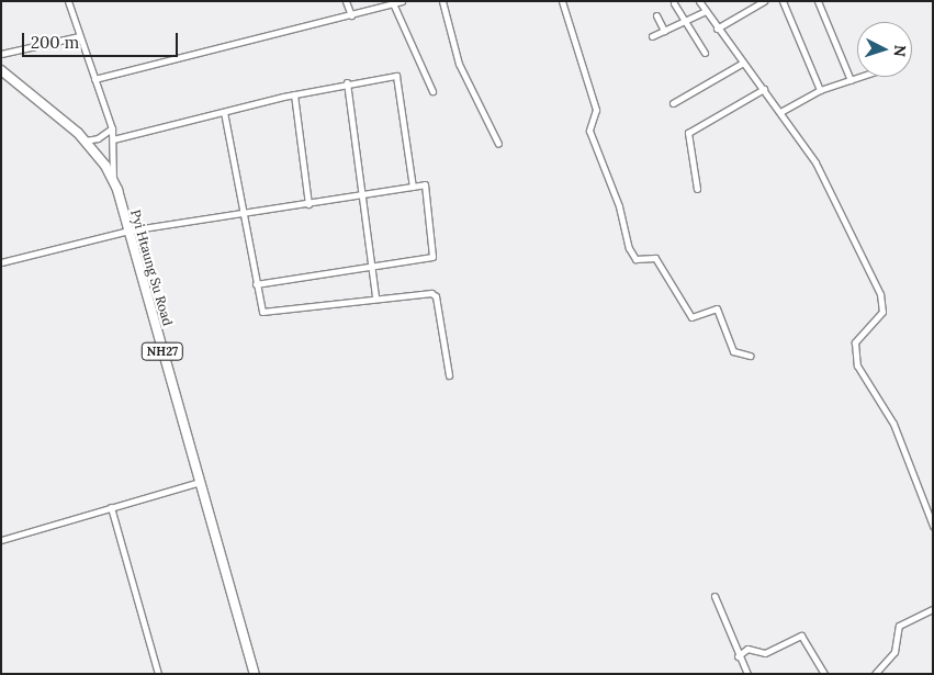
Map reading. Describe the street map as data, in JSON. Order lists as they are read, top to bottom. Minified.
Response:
{"streets":{"highway":["Pyi Htaung Su Road","NH27"]},"scale_bar":"200 m","north":"right"}
